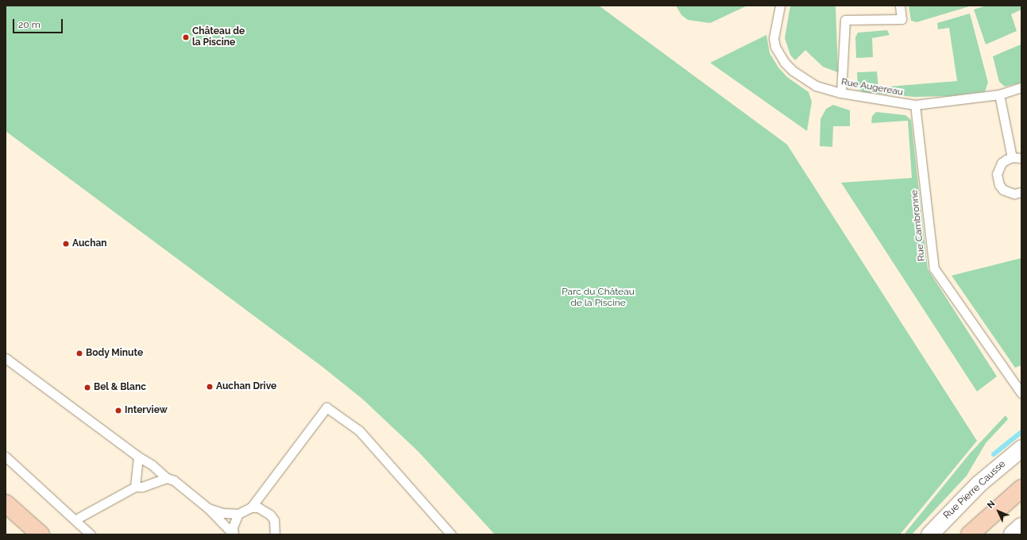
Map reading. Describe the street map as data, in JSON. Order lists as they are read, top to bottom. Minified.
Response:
{"streets":{"street":["Rue Pierre Causse"],"lane":["Rue Augereau","Rue Cambronne"]},"crossings":[["Rue Augereau","Rue Cambronne"]],"parks":["Parc du Château de la Piscine"],"places":["Château de la Piscine","Auchan","Body Minute","Auchan Drive","Bel & Blanc","Interview"],"scale_bar":"20 m","north":"top left"}
